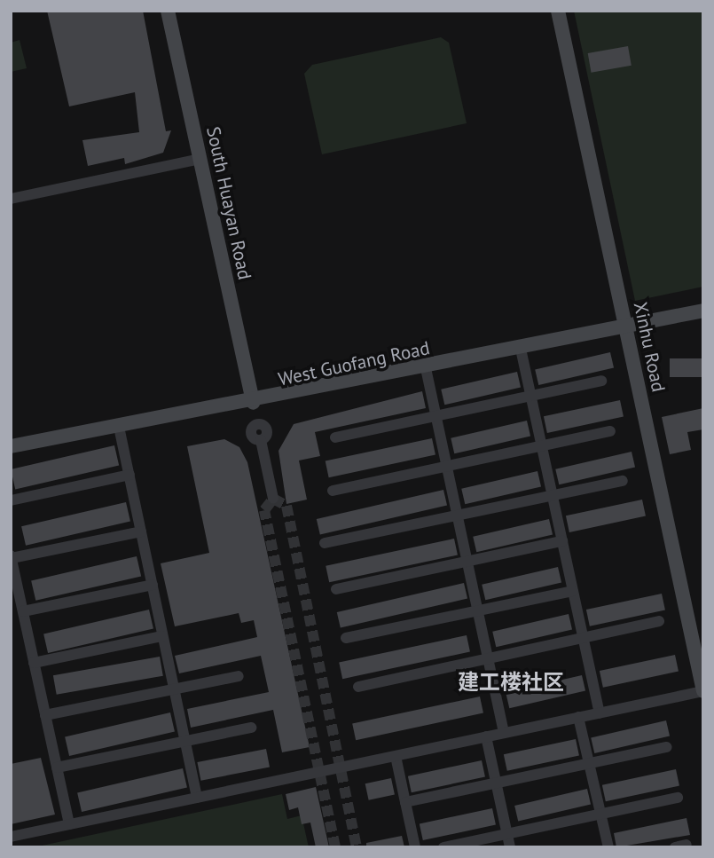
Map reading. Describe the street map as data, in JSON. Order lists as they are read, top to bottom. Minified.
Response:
{"streets":{"street":["South Huayan Road","Xinhu Road","West Guofang Road"]},"crossings":[["South Huayan Road","West Guofang Road"],["Xinhu Road","West Guofang Road"]],"districts":["建工楼社区"]}
